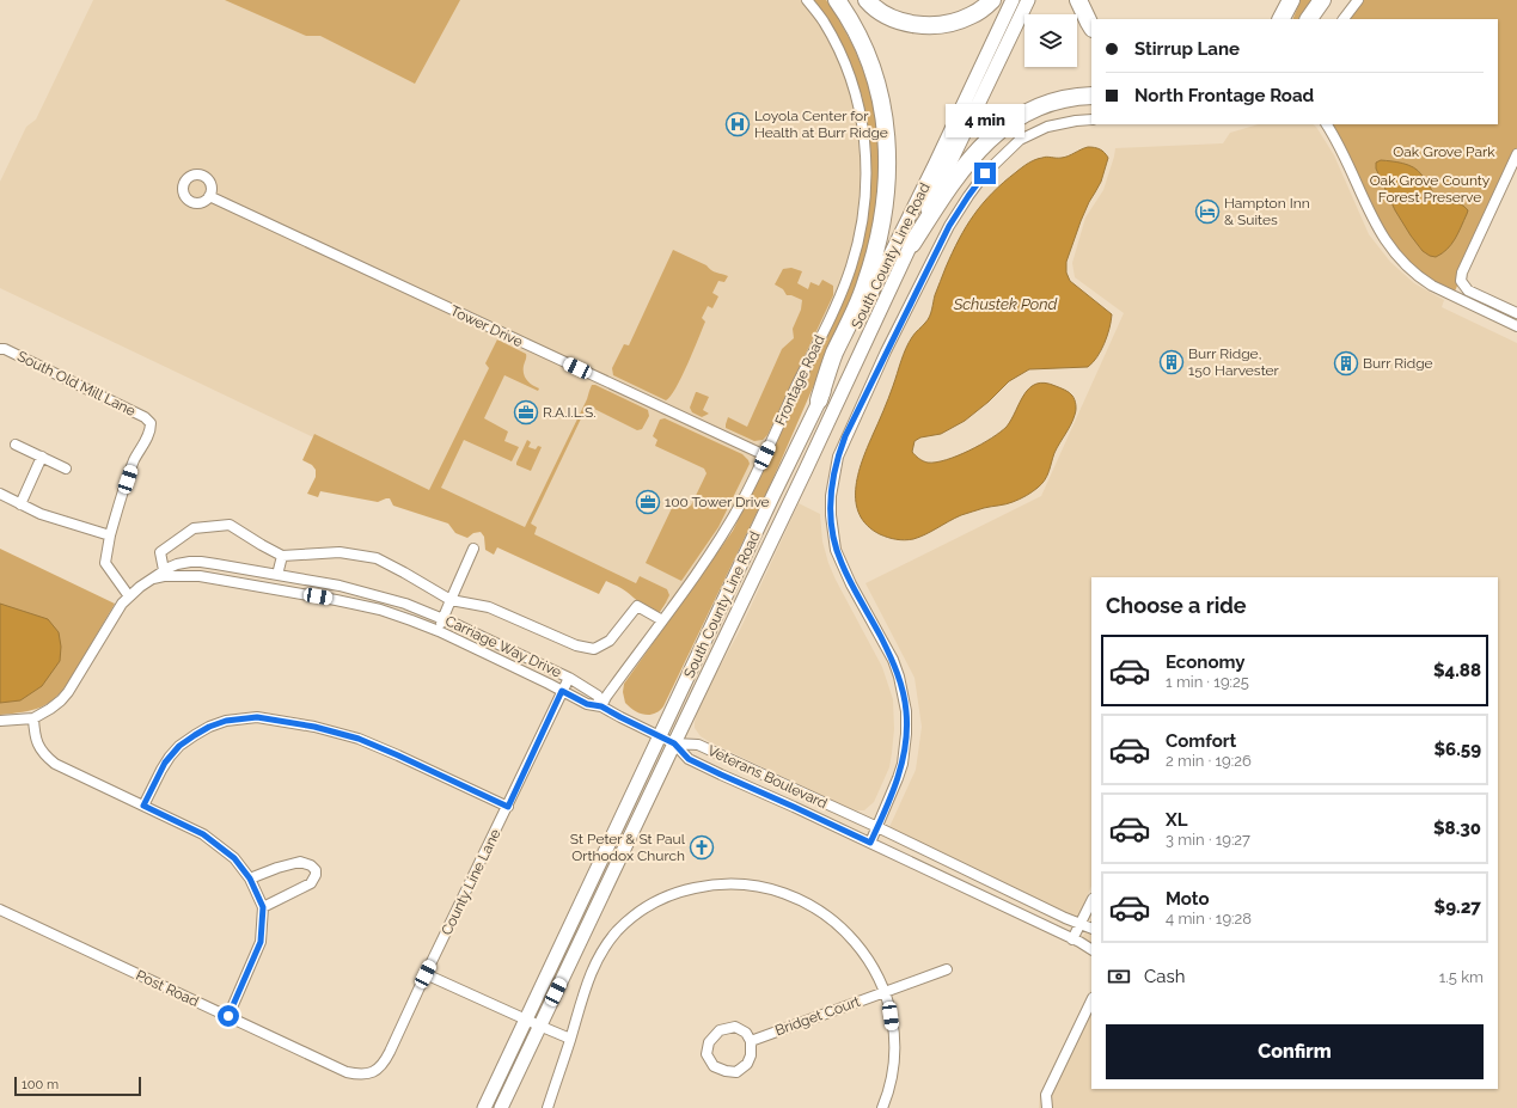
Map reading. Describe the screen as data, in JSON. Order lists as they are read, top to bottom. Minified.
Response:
{"streets":{"main road":["South County Line Road"],"street":["Tower Drive","Frontage Road","South Old Mill Lane","Carriage Way Drive","Veterans Boulevard","County Line Lane","Post Road","Bridget Court"]},"crossings":[["South County Line Road","Veterans Boulevard"],["Tower Drive","Frontage Road"],["Frontage Road","Carriage Way Drive"],["Carriage Way Drive","County Line Lane"],["County Line Lane","Post Road"]],"water":["Schustek Pond"],"parks":["Oak Grove Park","Oak Grove County Forest Preserve"],"places":{"hospital":["Loyola Center for Health at Burr Ridge"],"hotel":["Hampton Inn & Suites"],"building":["Burr Ridge, 150 Harvester","Burr Ridge"],"office":["R.A.I.L.S.","100 Tower Drive"],"church":["St Peter & St Paul Orthodox Church"]},"scale_bar":"100 m","page":{"banner":["Stirrup Lane","North Frontage Road"],"bubble":"4 min","heading":"Choose a ride","list":[{"name":"Economy","note":"1 min · 19:25","value":"$4.88"},{"name":"Comfort","note":"2 min · 19:26","value":"$6.59"},{"name":"XL","note":"3 min · 19:27","value":"$8.30"},{"name":"Moto","note":"4 min · 19:28","value":"$9.27"}],"pay":["Cash","1.5 km"],"buttons":"Confirm","scale":"100 m"}}
